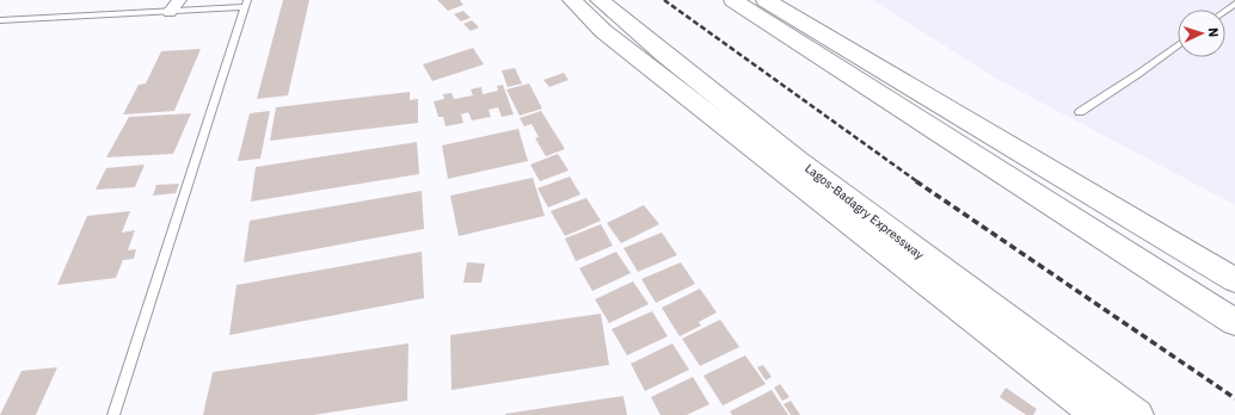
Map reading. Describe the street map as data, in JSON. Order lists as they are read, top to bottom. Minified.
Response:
{"streets":{"main road":["Lagos-Badagry Expressway"]},"north":"right"}
